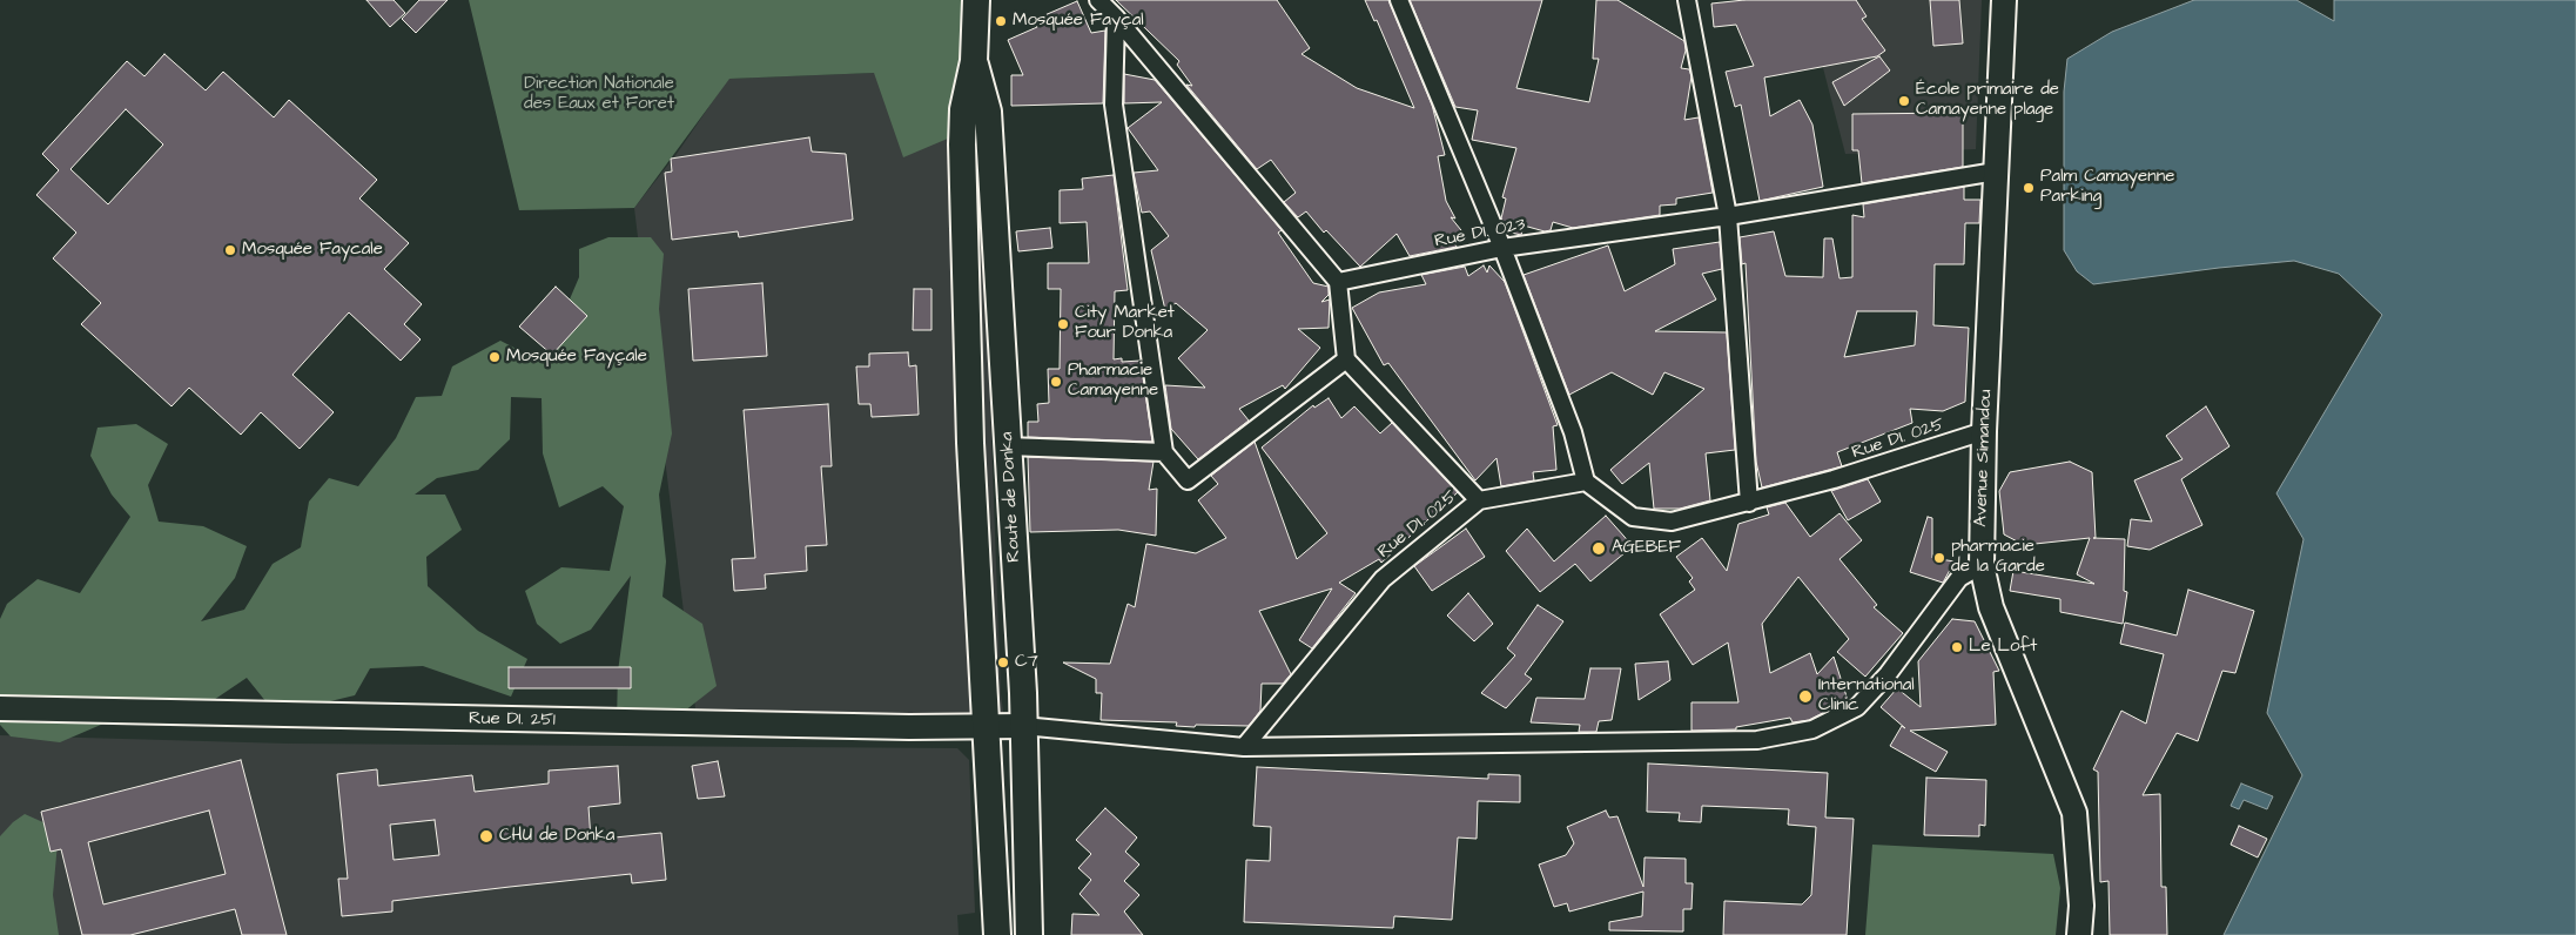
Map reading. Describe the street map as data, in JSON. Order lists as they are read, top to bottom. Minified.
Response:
{"streets":{"main road":["Avenue Simandou","Route de Donka","Rue DI. 251"],"street":["Rue DI. 023","Rue DI. 025"]},"crossings":[["Rue DI. 023","Avenue Simandou"],["Rue DI. 025","Avenue Simandou"],["Route de Donka","Rue DI. 251"]],"parks":["Direction Nationale des Eaux et Foret"],"places":["Mosquée Fayçal","École primaire de Camayenne plage","Palm Camayenne Parking","Mosquée Faycale","City Market Four Donka","Mosquée Fayçale","Pharmacie Camayenne","AGEBEF","pharmacie de la Garde","Le Loft","C7","International Clinic","CHU de Donka"]}
